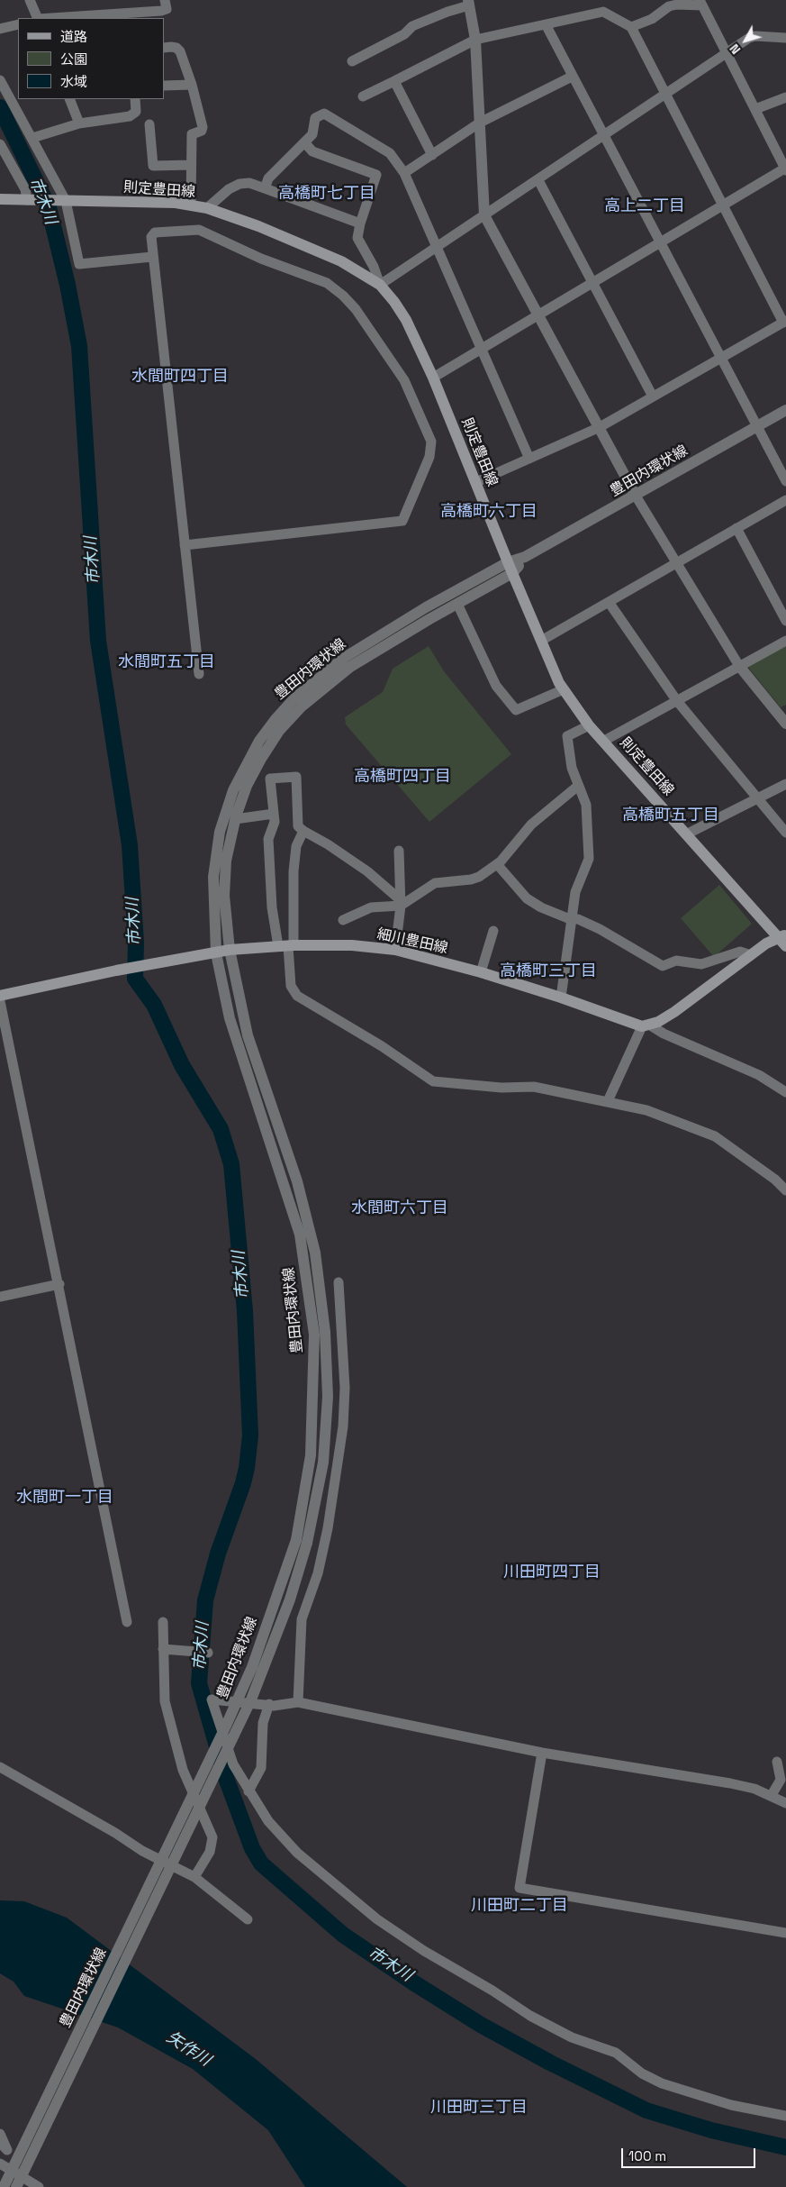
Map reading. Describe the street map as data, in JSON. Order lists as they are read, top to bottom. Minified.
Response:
{"streets":{"main road":["則定豊田線","細川豊田線"],"street":["豊田内環状線"]},"crossings":[["則定豊田線","豊田内環状線"],["豊田内環状線","細川豊田線"]],"districts":["高橋町七丁目","高上二丁目","水間町四丁目","高橋町六丁目","水間町五丁目","高橋町四丁目","高橋町五丁目","高橋町三丁目","水間町六丁目","水間町一丁目","川田町四丁目","川田町二丁目","川田町三丁目"],"water":["市木川","矢作川"],"legend":["道路","公園","水域"],"scale_bar":"100 m","north":"bottom left"}
